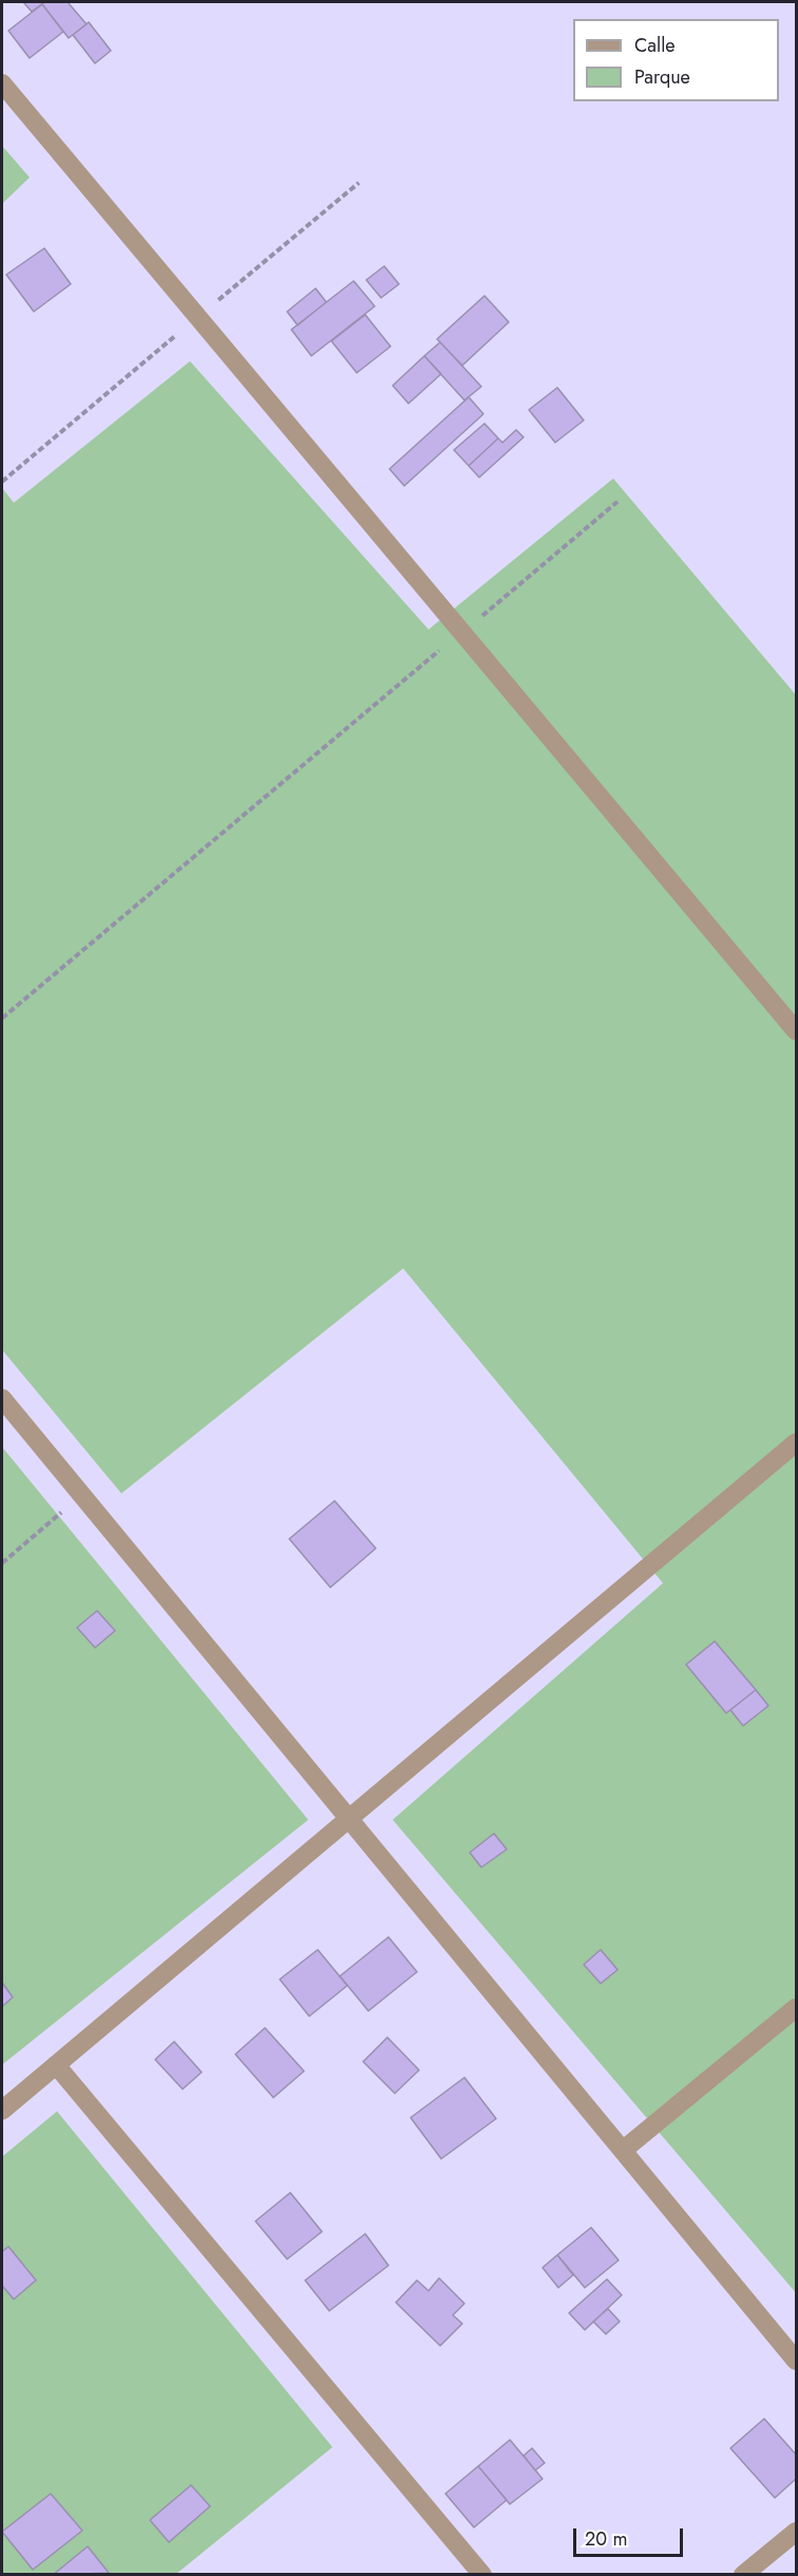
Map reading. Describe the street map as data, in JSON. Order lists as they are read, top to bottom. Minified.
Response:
{"legend":["Calle","Parque"],"scale_bar":"20 m"}
